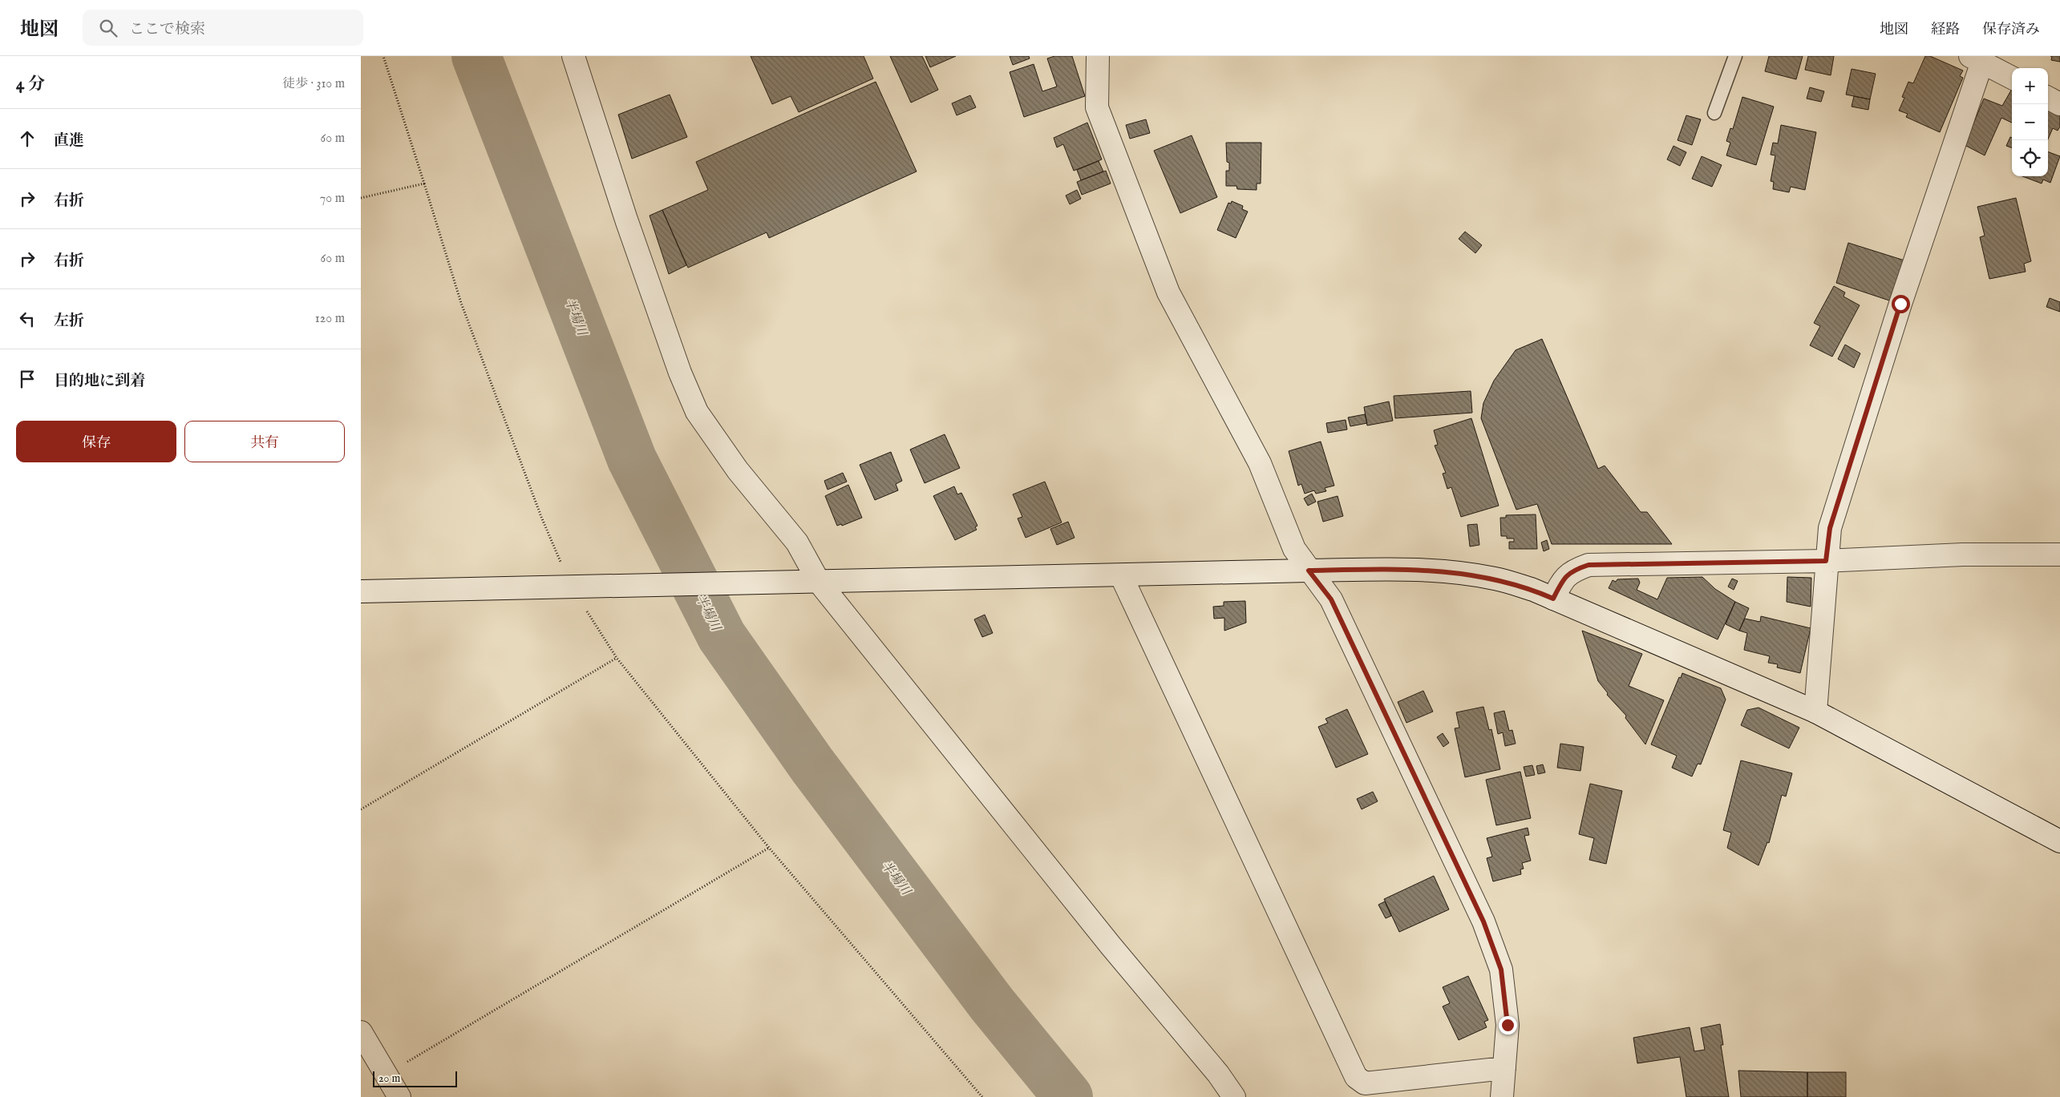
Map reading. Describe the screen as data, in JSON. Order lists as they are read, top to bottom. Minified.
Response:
{"water":["半場川"],"scale_bar":"20 m","page":{"header":"地図","search":"ここで検索","nav":["地図","経路","保存済み"],"heading":["4 分","徒歩 · 310 m"],"map_buttons":["+","−"],"list":[["直進","60 m"],["右折","70 m"],["右折","60 m"],["左折","120 m"],"目的地に到着"],"buttons":["保存","共有"],"scale":"20 m"}}
